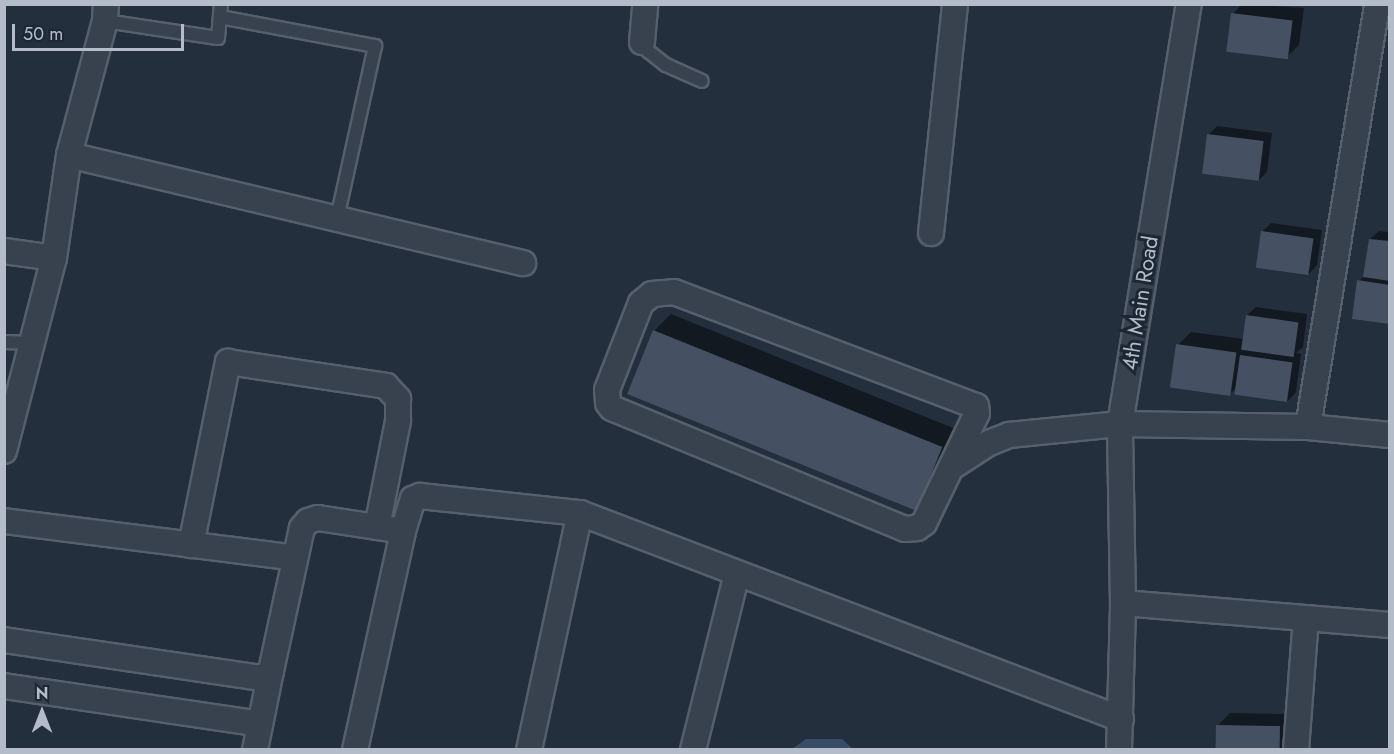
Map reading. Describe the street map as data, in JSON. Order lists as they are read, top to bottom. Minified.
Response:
{"streets":{"street":["4th Main Road"]},"scale_bar":"50 m","north":"top"}
